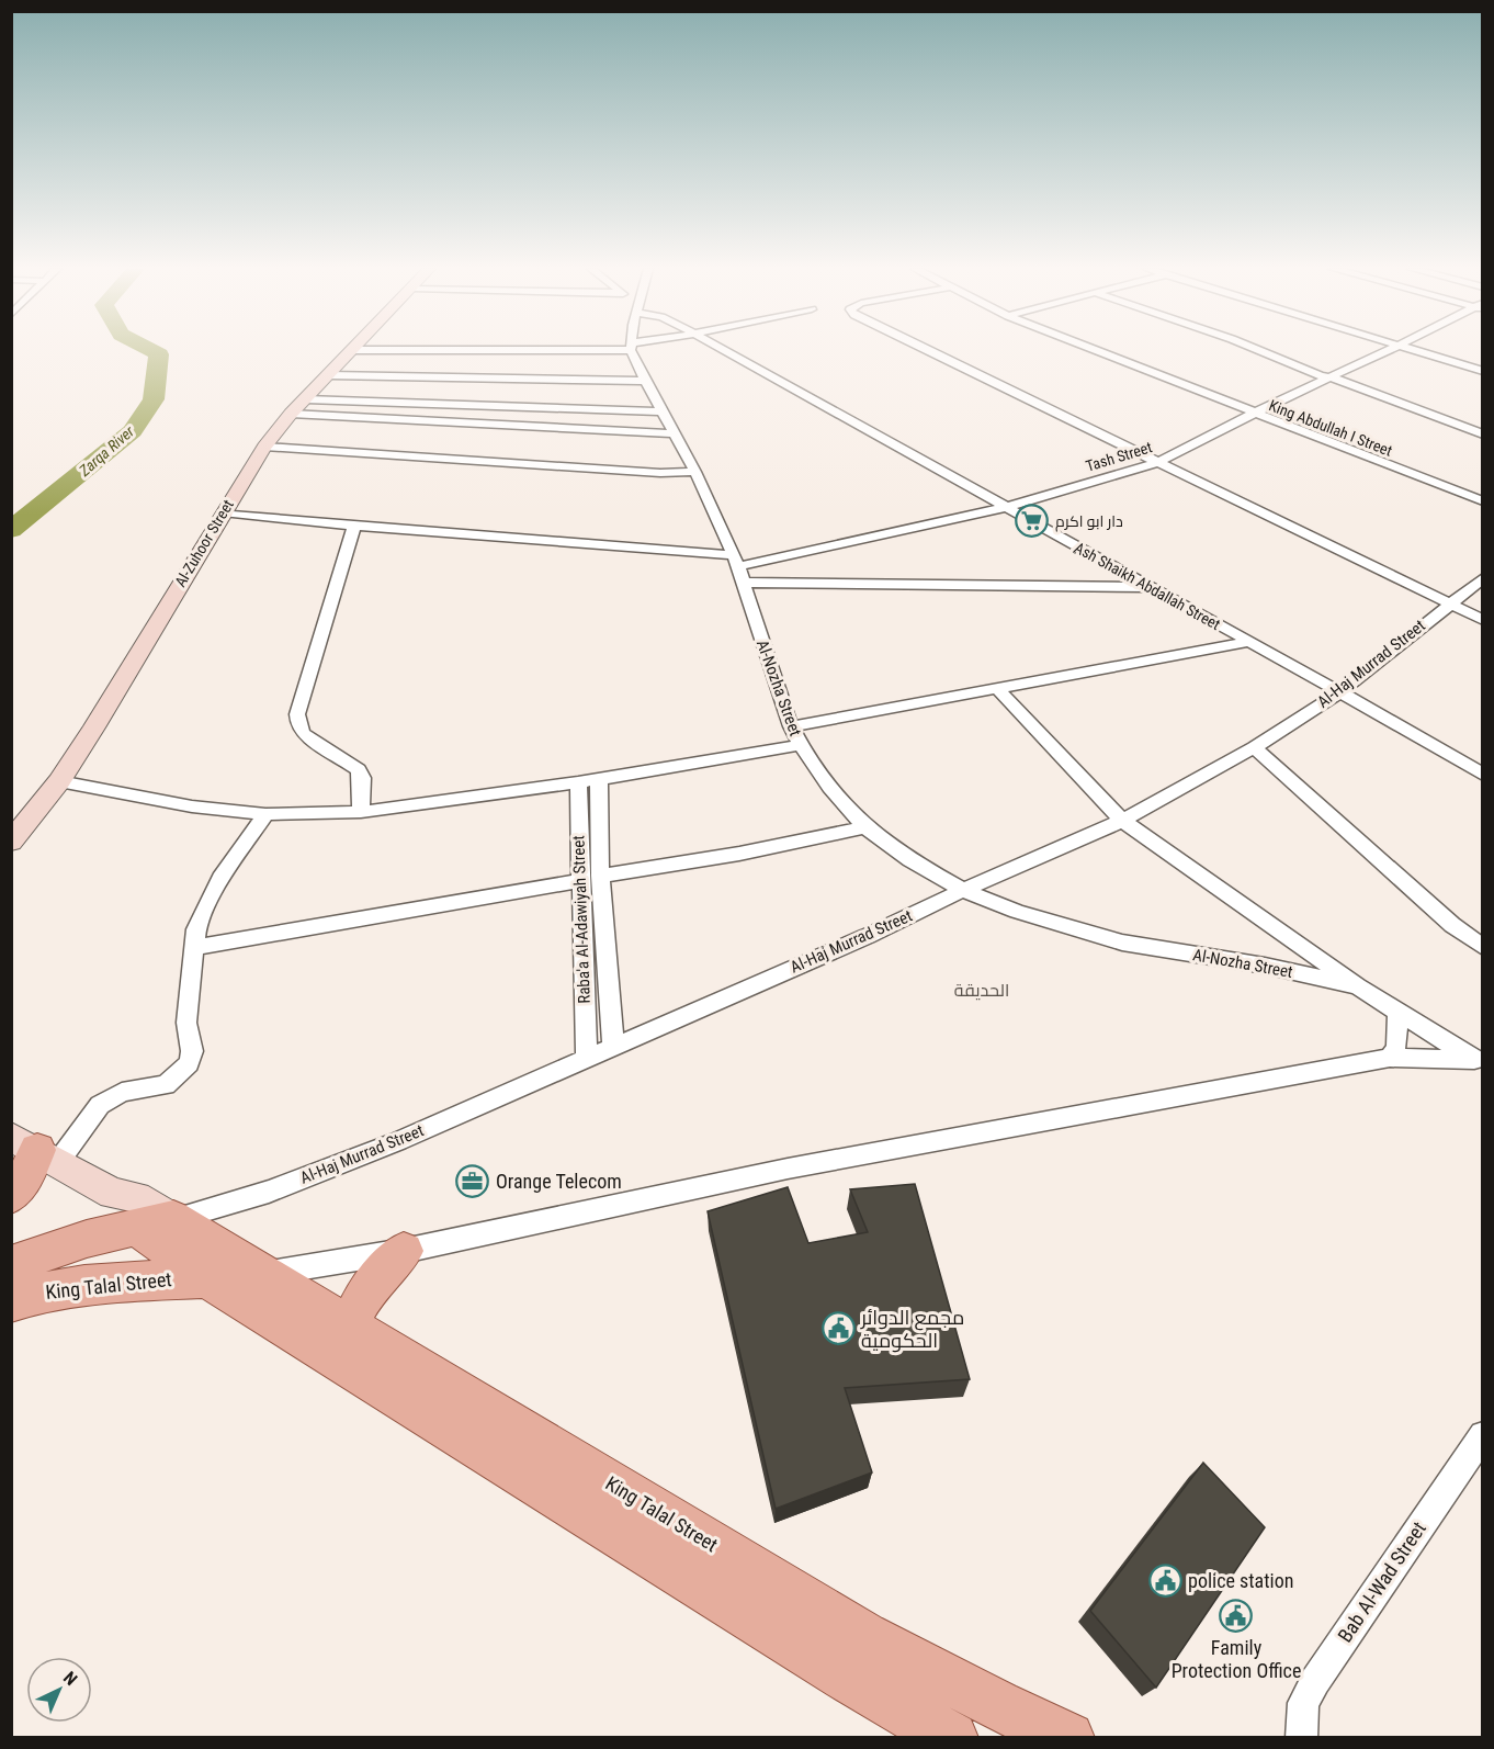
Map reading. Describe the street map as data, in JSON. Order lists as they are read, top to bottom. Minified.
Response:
{"streets":{"main road":["Al-Zuhoor Street","King Talal Street"],"street":["King Abdullah I Street","Tash Street","ِِAsh Shaikh Abdallah Street","Al-Haj Murrad Street","Al-Nozha Street","Raba'a Al-Adawiyah Street","Bab Al-Wad Street"]},"crossings":[["King Abdullah I Street","Tash Street"],["Tash Street","Al-Zuhoor Street"],["Tash Street","ِِAsh Shaikh Abdallah Street"],["Tash Street","Al-Nozha Street"],["ِِAsh Shaikh Abdallah Street","Al-Haj Murrad Street"],["Al-Haj Murrad Street","Al-Nozha Street"],["Al-Haj Murrad Street","Raba'a Al-Adawiyah Street"],["Al-Haj Murrad Street","King Talal Street"]],"districts":["الحديقة"],"water":["Zarqa River"],"places":{"supermarket":["دار ابو اكرم"],"office":["Orange Telecom"],"public building":["مجمع الدوائر الحكومية","police station","Family Protection Office"]},"north":"top right"}
